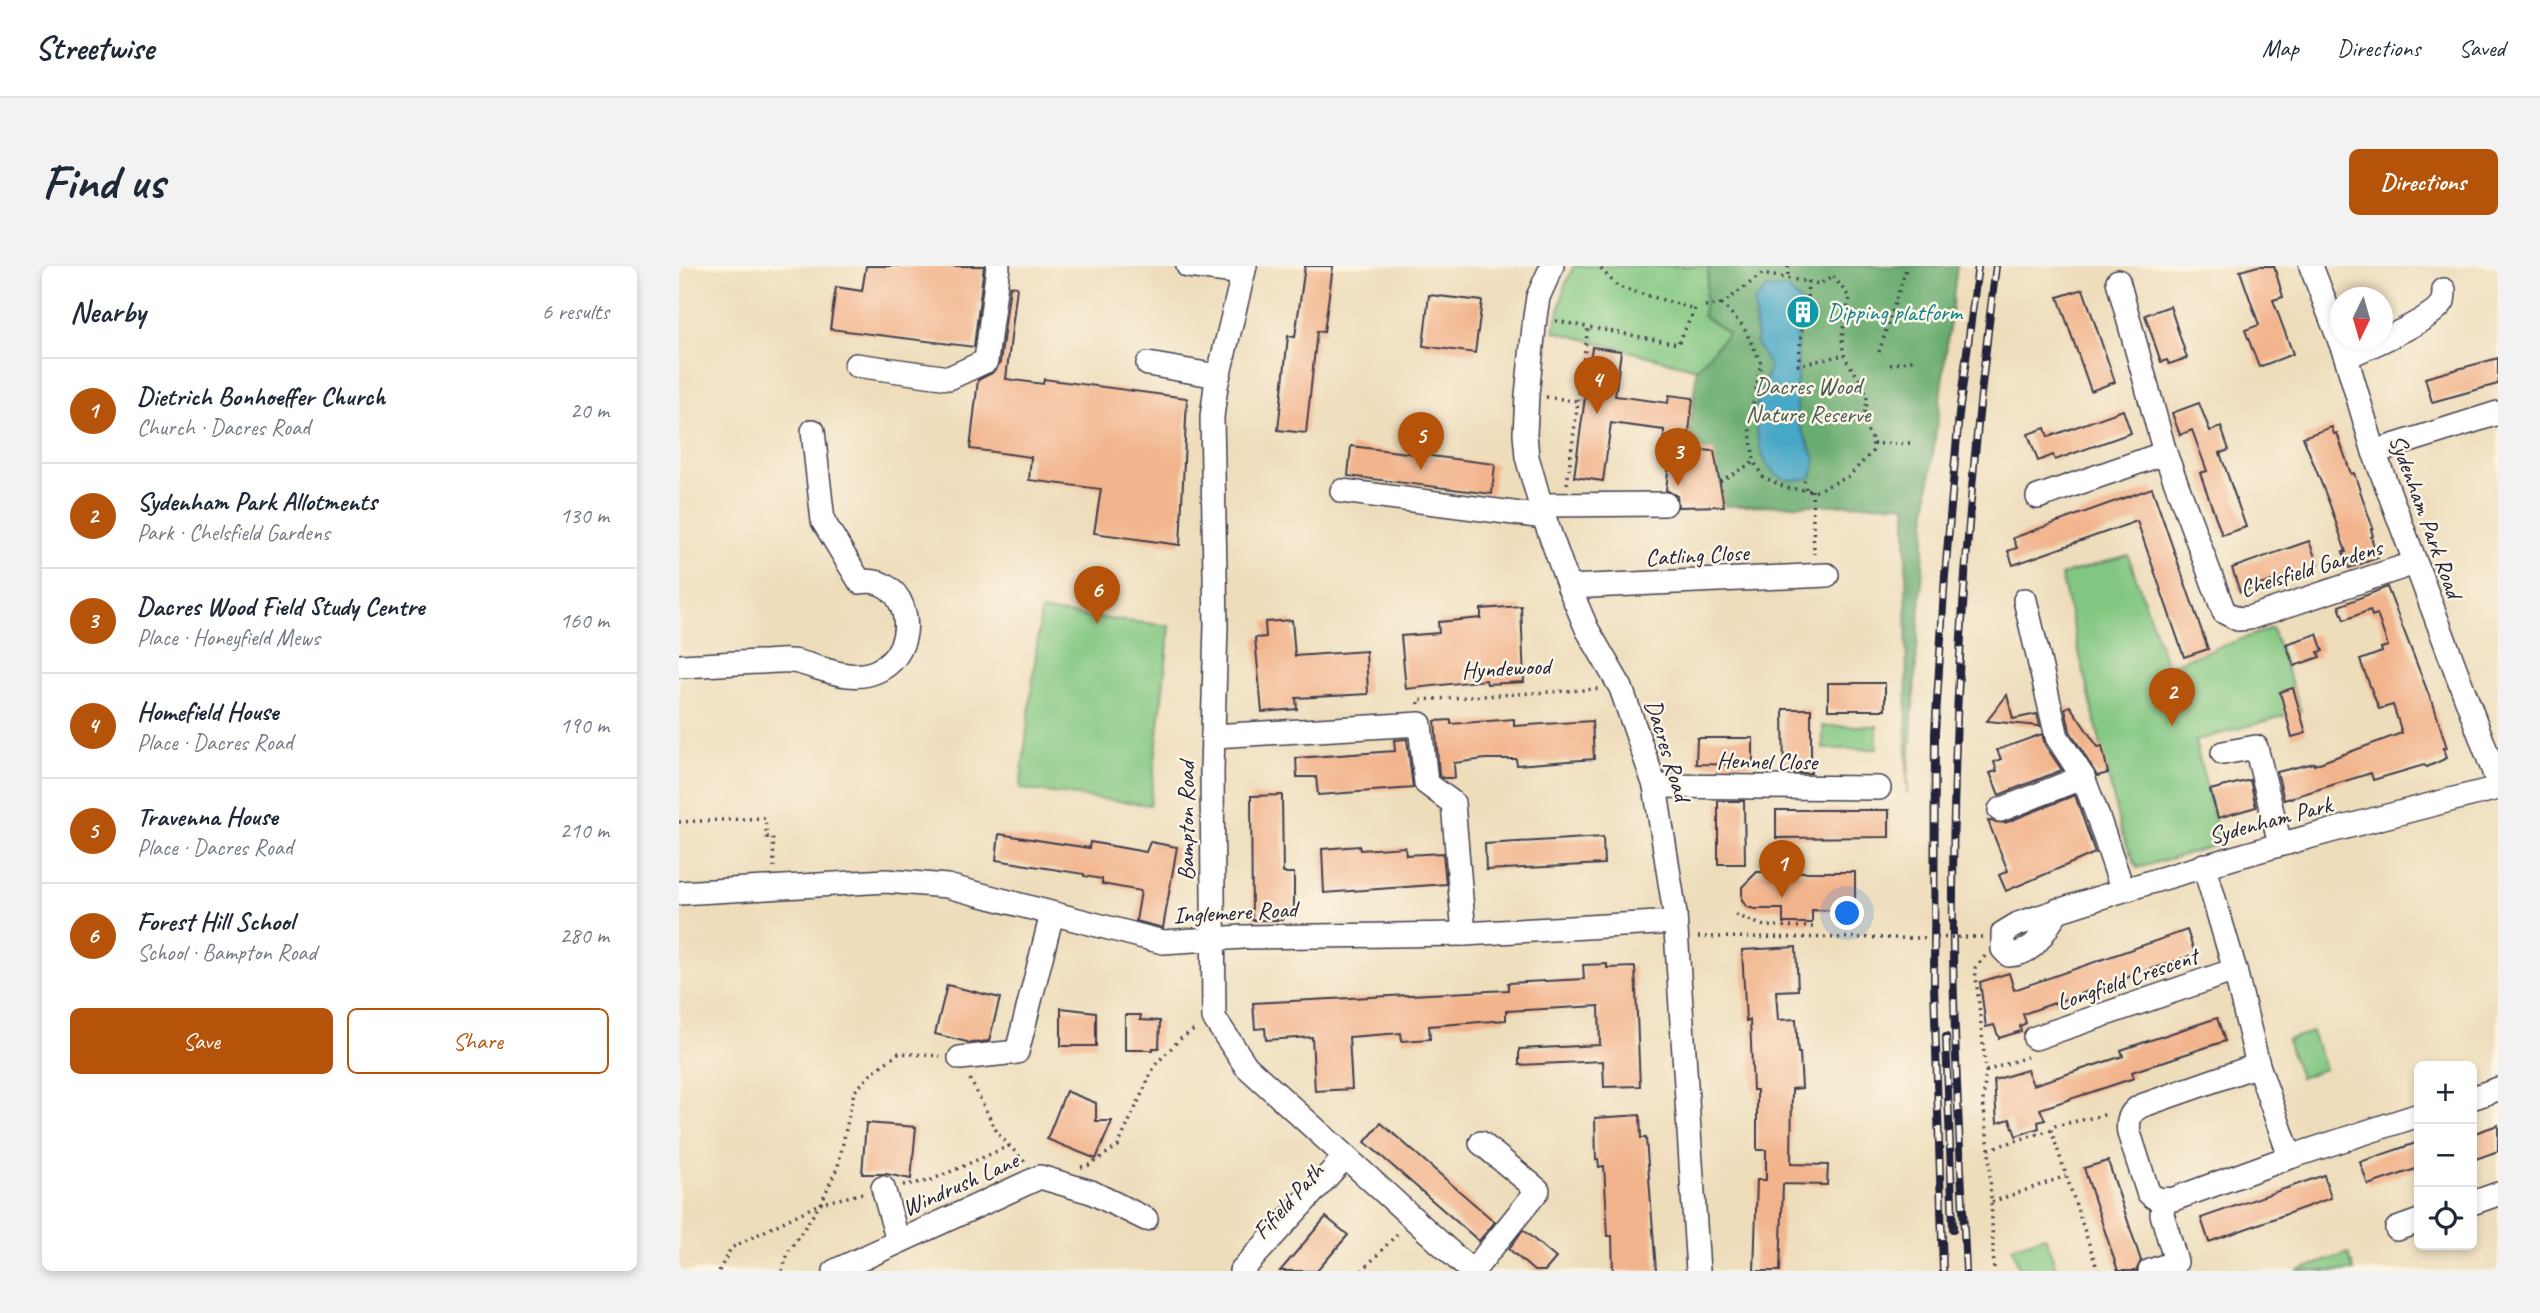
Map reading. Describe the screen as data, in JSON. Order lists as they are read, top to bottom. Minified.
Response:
{"streets":{"street":["Sydenham Park Road","Catling Close","Chelsfield Gardens","Dacres Road","Hennel Close","Sydenham Park","Bampton Road","Inglemere Road","Longfield Crescent","Windrush Lane","Fifield Path"],"path":["Hyndewood"]},"crossings":[["Sydenham Park Road","Chelsfield Gardens"],["Catling Close","Dacres Road"],["Hyndewood","Dacres Road"],["Dacres Road","Hennel Close"],["Dacres Road","Inglemere Road"],["Sydenham Park","Longfield Crescent"],["Bampton Road","Inglemere Road"]],"parks":["Dacres Wood Nature Reserve"],"places":{"building":["Dipping platform"]},"north":"bottom","page":{"header":"Streetwise","nav":["Map","Directions","Saved"],"buttons":["Directions",["Save","Share"]],"title":"Find us","heading":["Nearby","6 results"],"pins":["4","5","3","6","2","1"],"list":[{"mark":"1","name":"Dietrich Bonhoeffer Church","note":"Church · Dacres Road","value":"20 m"},{"mark":"2","name":"Sydenham Park Allotments","note":"Park · Chelsfield Gardens","value":"130 m"},{"mark":"3","name":"Dacres Wood Field Study Centre","note":"Place · Honeyfield Mews","value":"160 m"},{"mark":"4","name":"Homefield House","note":"Place · Dacres Road","value":"190 m"},{"mark":"5","name":"Travenna House","note":"Place · Dacres Road","value":"210 m"},{"mark":"6","name":"Forest Hill School","note":"School · Bampton Road","value":"280 m"}],"map_buttons":["+","−"]}}
